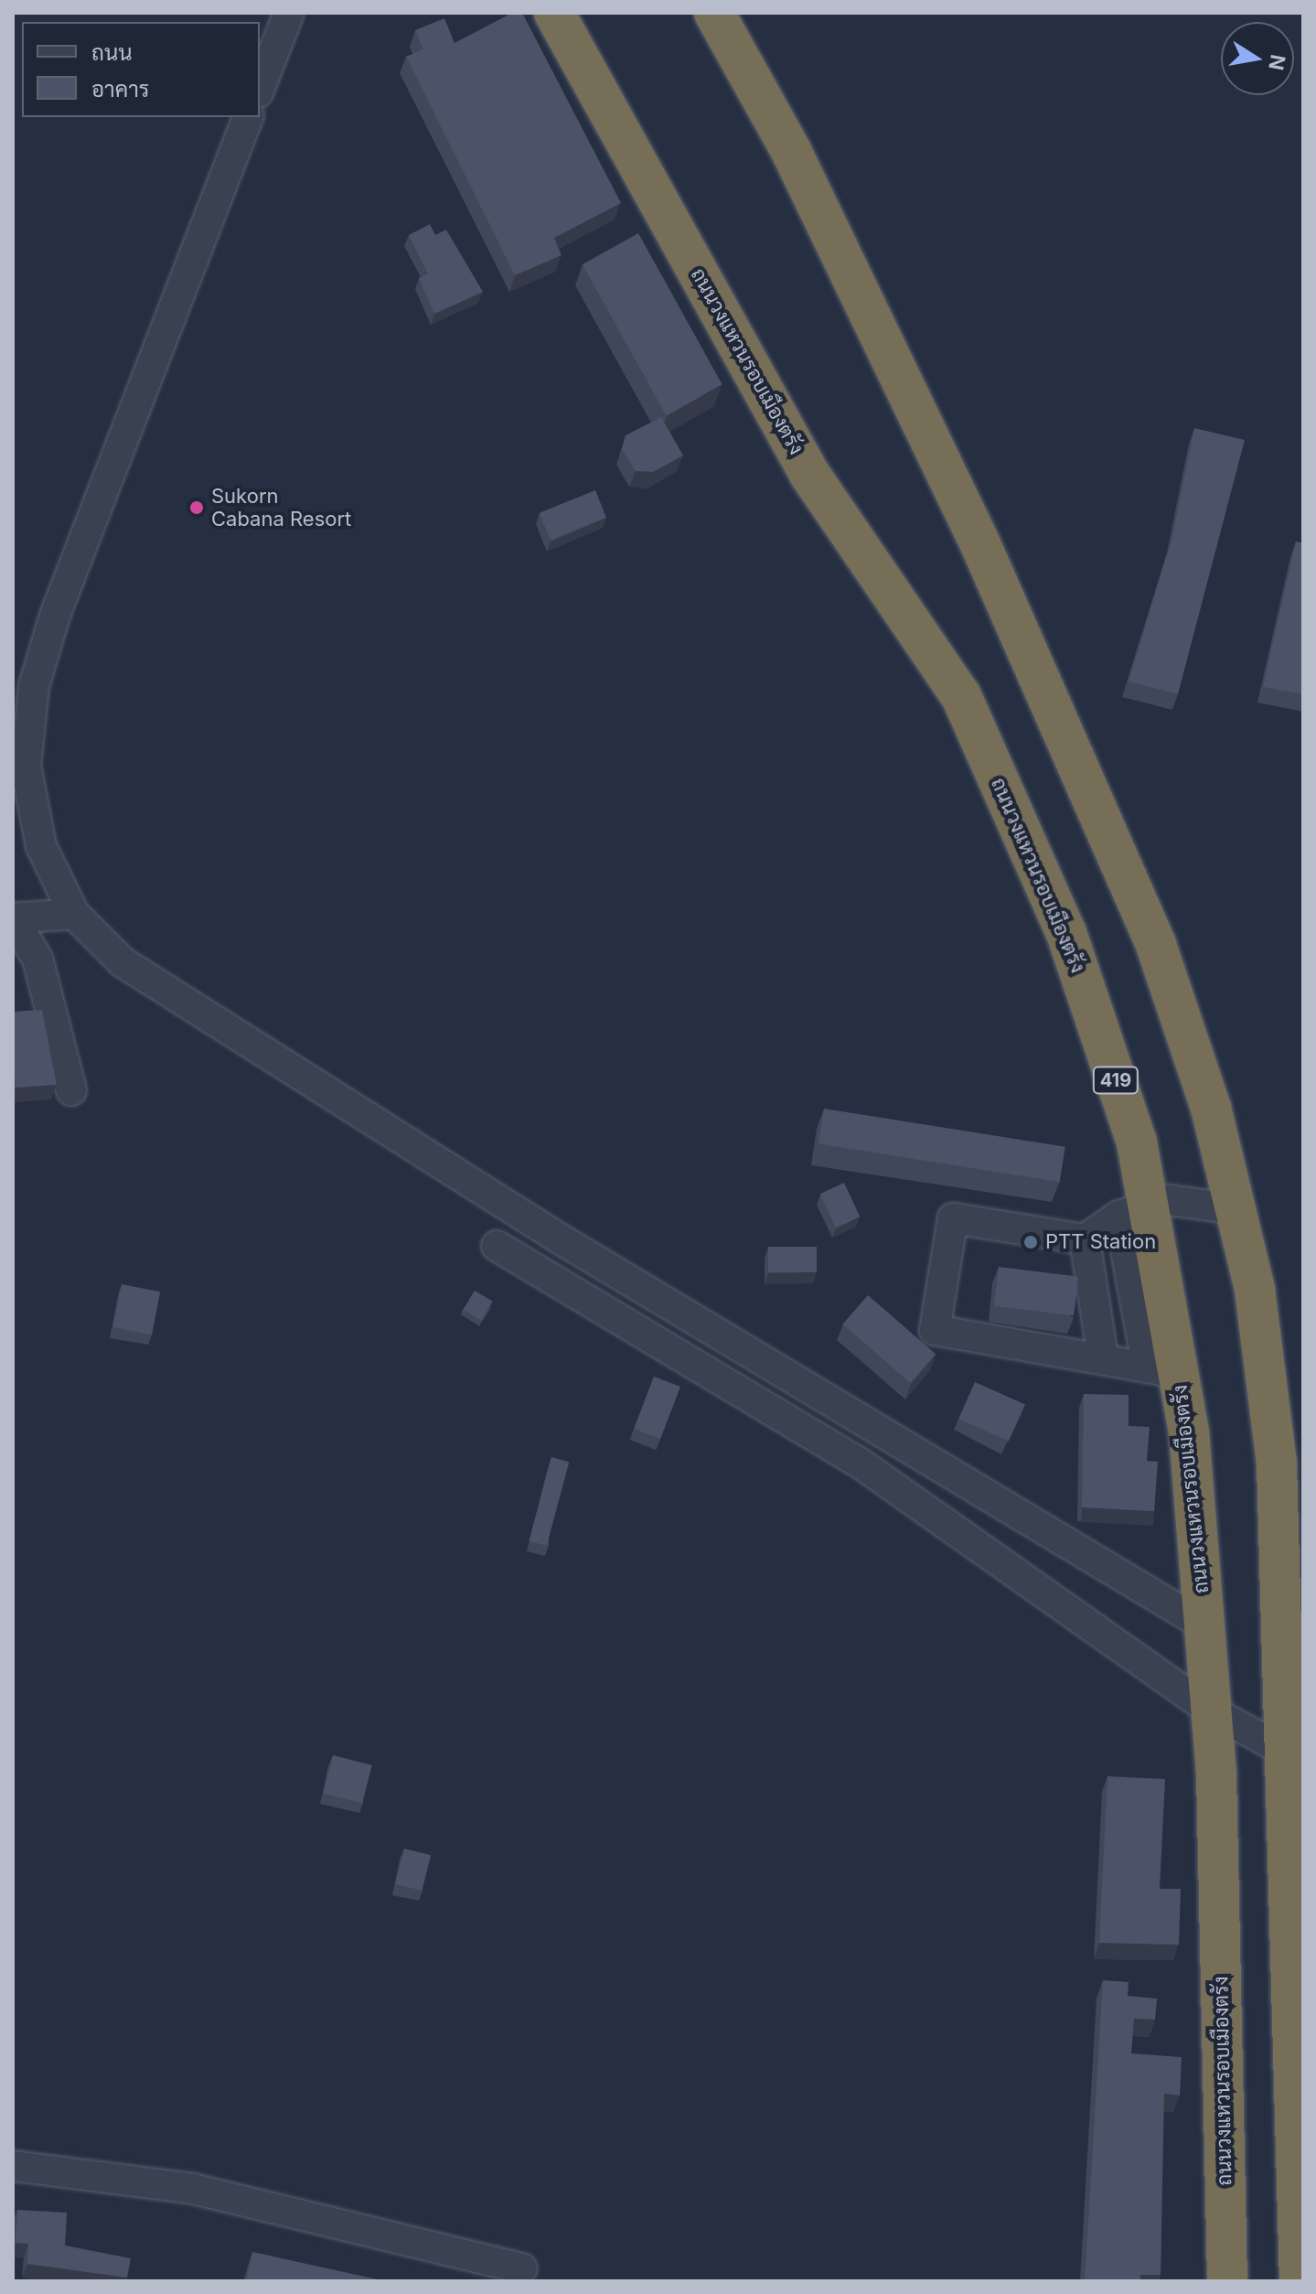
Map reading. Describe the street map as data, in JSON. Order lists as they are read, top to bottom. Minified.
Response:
{"streets":{"highway":["ถนนวงแหวนรอบเมืองตรัง","419"]},"places":["Sukorn Cabana Resort","PTT Station"],"legend":["ถนน","อาคาร"],"north":"right"}
